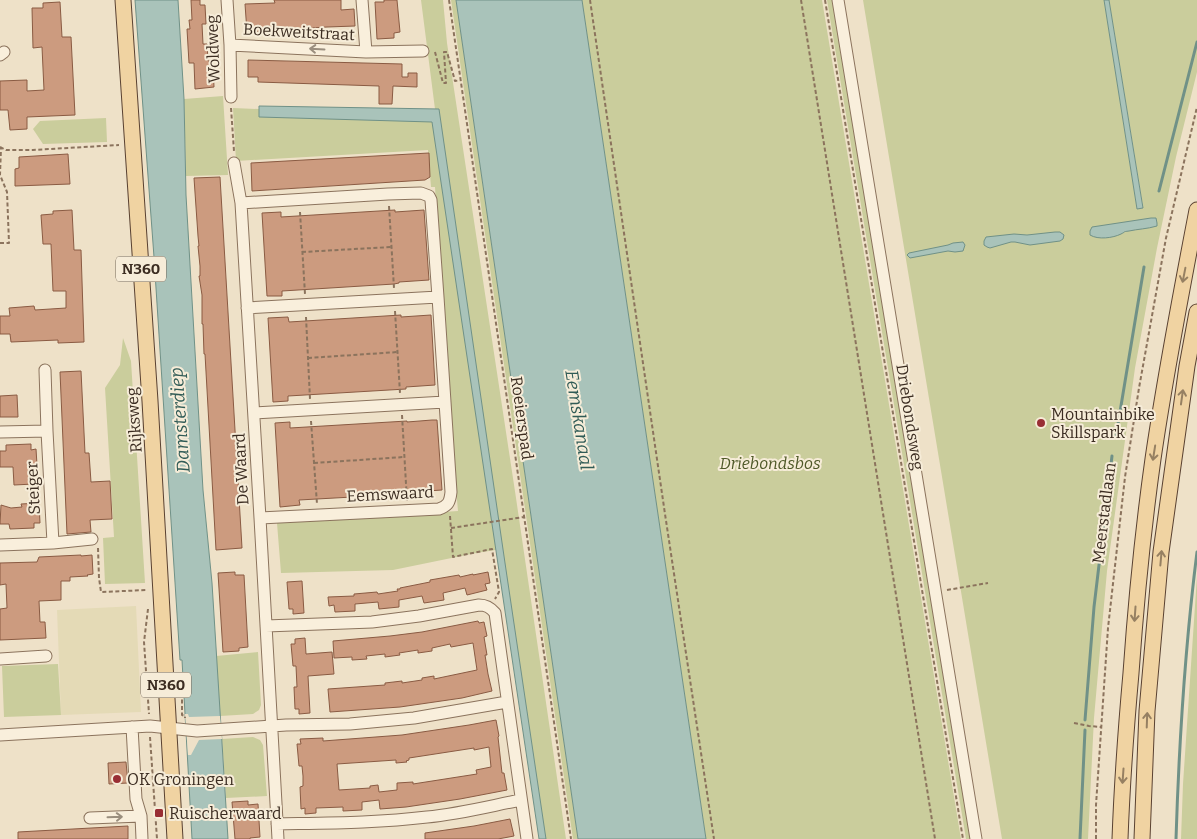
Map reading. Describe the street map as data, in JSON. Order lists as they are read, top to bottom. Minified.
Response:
{"streets":{"main road":["N360","Rijksweg"],"street":["Boekweitstraat","Woldweg","Driebondsweg","De Waard","Steiger","Eemswaard"],"path":["Roeierspad","Meerstadlaan"]},"crossings":[["Boekweitstraat","Woldweg"],["De Waard","Eemswaard"]],"one_way":["Boekweitstraat"],"water":["Damsterdiep","Eemskanaal"],"parks":["Driebondsbos"],"places":{"other":["Mountainbike Skillspark","OK Groningen"],"transit":["Ruischerwaard"]}}
